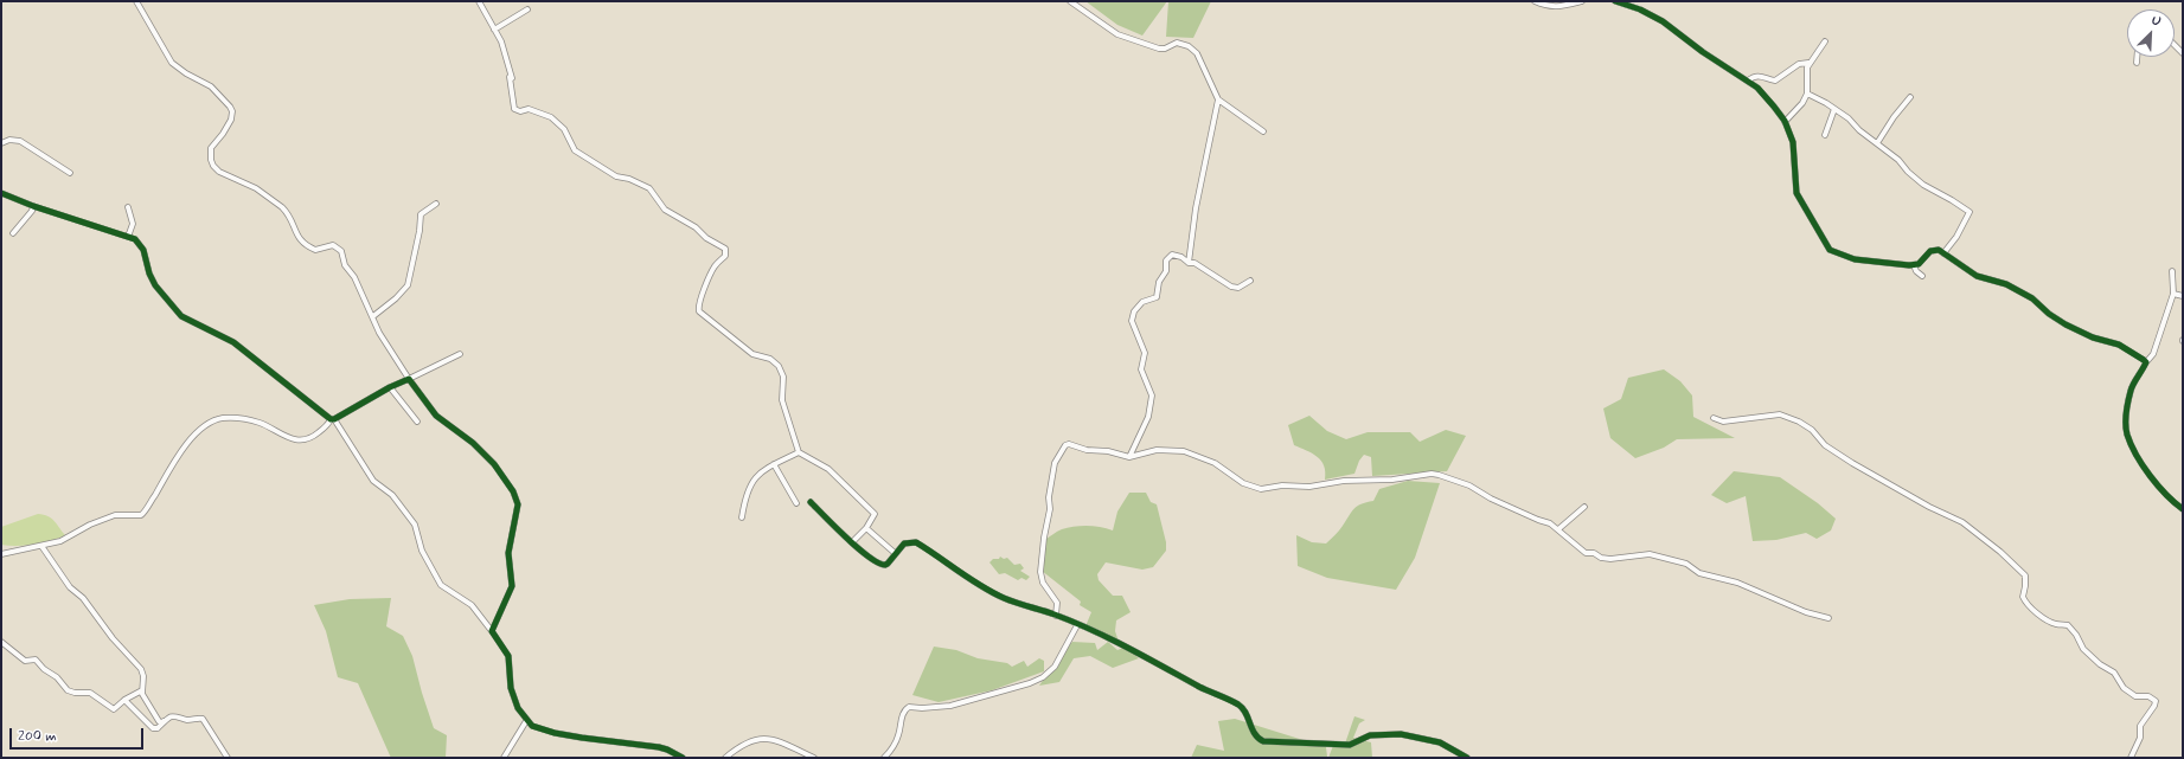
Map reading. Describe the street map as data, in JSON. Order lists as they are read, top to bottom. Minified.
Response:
{"scale_bar":"200 m","north":"top right"}
